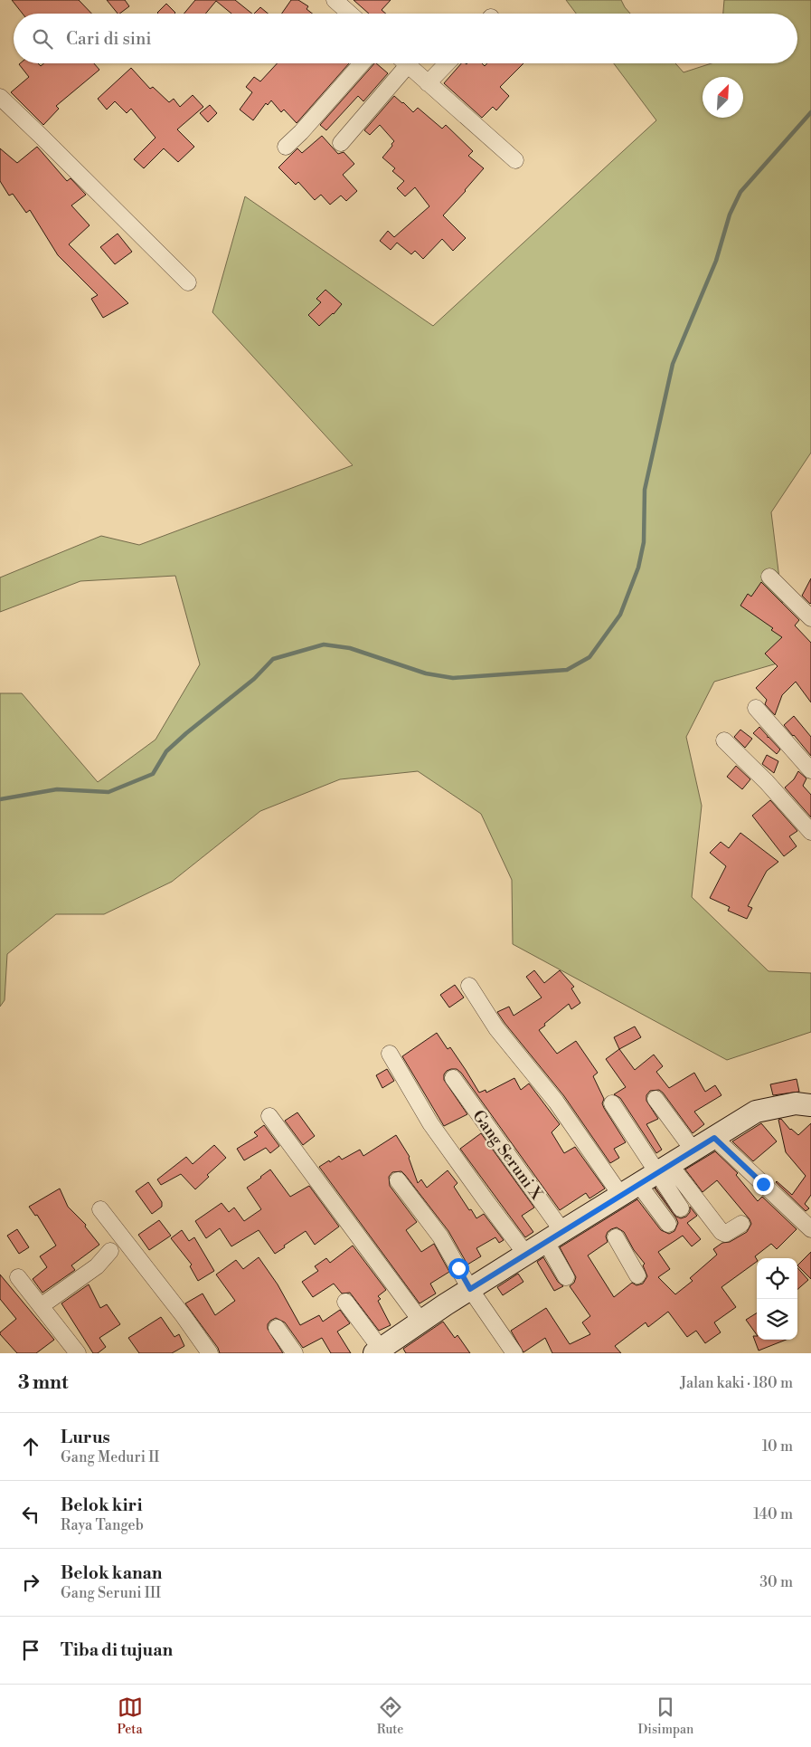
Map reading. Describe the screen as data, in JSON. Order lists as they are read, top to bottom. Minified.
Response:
{"streets":{"street":["Gang Seruni X"]},"north":"top right","page":{"search":"Cari di sini","heading":["3 mnt","Jalan kaki · 180 m"],"list":[["Lurus","Gang Meduri II","10 m"],["Belok kiri","Raya Tangeb","140 m"],["Belok kanan","Gang Seruni III","30 m"],"Tiba di tujuan"],"nav":["Peta","Rute","Disimpan"]}}
